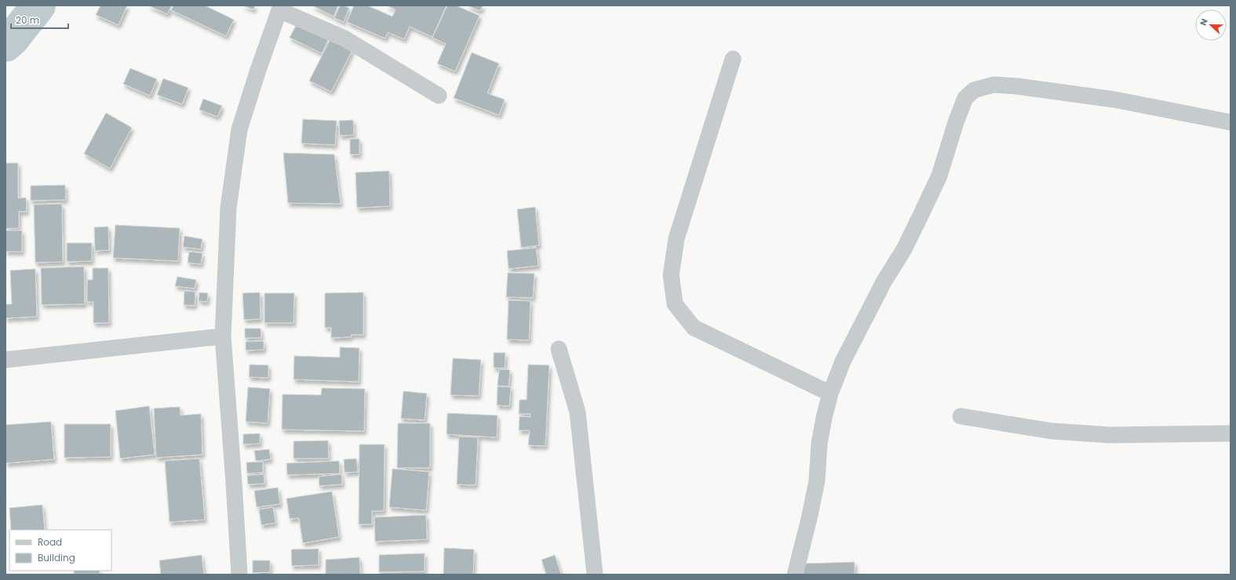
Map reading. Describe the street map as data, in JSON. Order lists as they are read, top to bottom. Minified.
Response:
{"legend":["Road","Building"],"scale_bar":"20 m","north":"left"}
